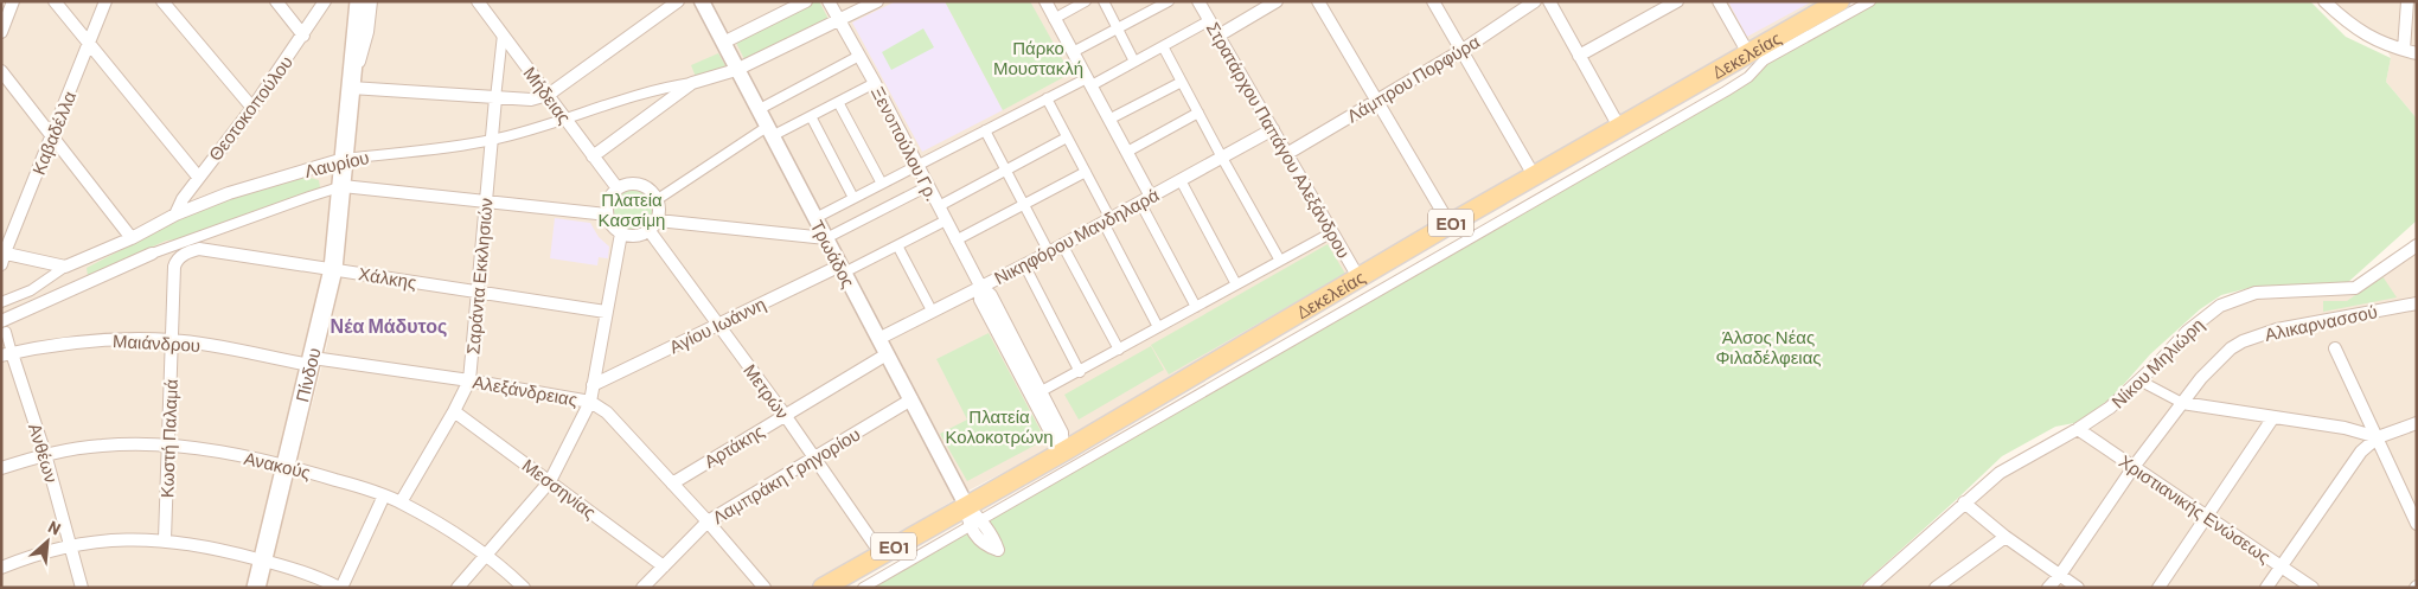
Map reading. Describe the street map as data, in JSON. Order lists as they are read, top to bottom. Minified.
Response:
{"streets":{"main road":["Δεκελείας","ΕΟ1","Πίνδου"],"street":["Λάμπρου Πορφύρα","Μήδειας","Θεοτοκοπούλου","Καβαδέλλα","Στρατάρχου Παπάγου Αλεξάνδρου","Ξενoπούλου Γρ.","Λαυρίου","Νικηφόρου Μανδηλαρά","Τρωάδος","Σαράντα Εκκλησιών","Χάλκης","Αλικαρνασσού","Αγίου Ιωάννη","Μαιάνδρου","Νίκου Μηλιώρη","Αλεξάνδρειας","Μετρών","Κωστή Παλαμά","Αρτάκης","Ανθέων","Ανακούς","Λαμπράκη Γρηγορίου","Μεσσηνίας","Χριστιανικής Ενώσεως"]},"crossings":[["Δεκελείας","Στρατάρχου Παπάγου Αλεξάνδρου"],["Δεκελείας","Ξενoπούλου Γρ."],["Δεκελείας","Τρωάδος"],["Δεκελείας","Μετρών"],["Λάμπρου Πορφύρα","Στρατάρχου Παπάγου Αλεξάνδρου"],["Μήδειας","Λαυρίου"],["Μήδειας","Σαράντα Εκκλησιών"],["Μήδειας","Μετρών"],["Θεοτοκοπούλου","Λαυρίου"],["Στρατάρχου Παπάγου Αλεξάνδρου","Νικηφόρου Μανδηλαρά"],["Ξενoπούλου Γρ.","Νικηφόρου Μανδηλαρά"],["Λαυρίου","Σαράντα Εκκλησιών"],["Λαυρίου","Πίνδου"],["Λαυρίου","Ανθέων"],["Νικηφόρου Μανδηλαρά","Τρωάδος"],["Τρωάδος","Αγίου Ιωάννη"],["Τρωάδος","Αρτάκης"],["Τρωάδος","Λαμπράκη Γρηγορίου"],["Σαράντα Εκκλησιών","Χάλκης"],["Σαράντα Εκκλησιών","Αλεξάνδρειας"],["Σαράντα Εκκλησιών","Ανακούς"],["Σαράντα Εκκλησιών","Μεσσηνίας"],["Χάλκης","Πίνδου"],["Χάλκης","Κωστή Παλαμά"],["Αλικαρνασσού","Χριστιανικής Ενώσεως"],["Αγίου Ιωάννη","Μετρών"],["Μαιάνδρου","Πίνδου"],["Μαιάνδρου","Αλεξάνδρειας"],["Μαιάνδρου","Κωστή Παλαμά"],["Μαιάνδρου","Ανθέων"],["Νίκου Μηλιώρη","Χριστιανικής Ενώσεως"],["Πίνδου","Αλεξάνδρειας"],["Πίνδου","Ανακούς"],["Αλεξάνδρειας","Αρτάκης"],["Αλεξάνδρειας","Λαμπράκη Γρηγορίου"],["Μετρών","Αρτάκης"],["Μετρών","Λαμπράκη Γρηγορίου"],["Κωστή Παλαμά","Ανακούς"],["Ανθέων","Ανακούς"],["Λαμπράκη Γρηγορίου","Μεσσηνίας"]],"districts":["Νέα Μάδυτος"],"parks":["Πάρκο Μουστακλή","Πλατεία Κασσίμη","Άλσος Νέας Φιλαδέλφειας","Πλατεία Κολοκοτρώνη"],"north":"top right"}
